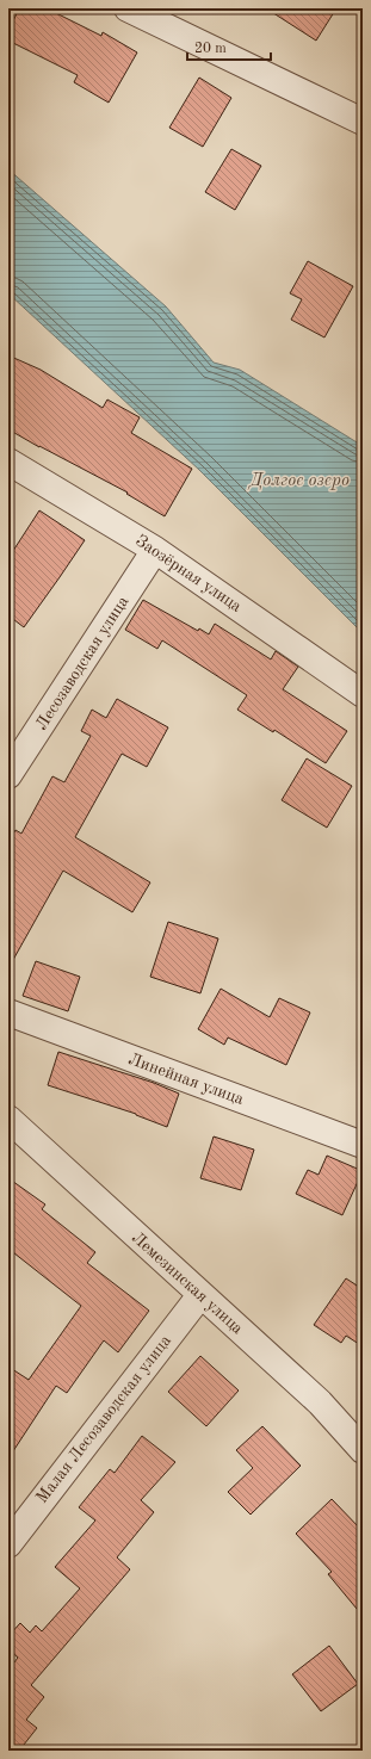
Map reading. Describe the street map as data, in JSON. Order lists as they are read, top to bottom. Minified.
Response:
{"streets":{"street":["Заозёрная улица","Лесозаводская улица","Линейная улица","Лемезинская улица","Малая Лесозаводская улица"]},"crossings":[["Заозёрная улица","Лесозаводская улица"],["Лемезинская улица","Малая Лесозаводская улица"]],"water":["Долгое озеро"],"scale_bar":"20 m"}
